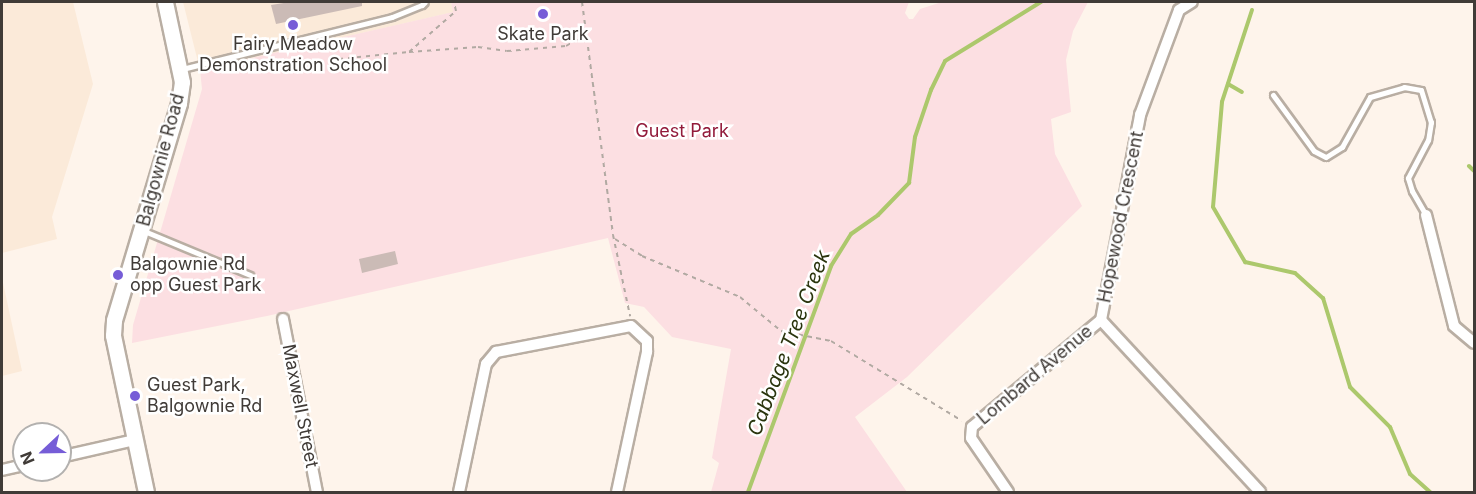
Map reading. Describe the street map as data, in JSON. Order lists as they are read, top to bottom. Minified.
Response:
{"streets":{"main road":["Balgownie Road"],"street":["Hopewood Crescent","Lombard Avenue","Maxwell Street"]},"crossings":[["Hopewood Crescent","Lombard Avenue"]],"water":["Cabbage Tree Creek"],"parks":["Guest Park"],"places":["Skate Park","Fairy Meadow Demonstration School","Balgownie Rd opp Guest Park","Guest Park, Balgownie Rd"],"north":"left"}
